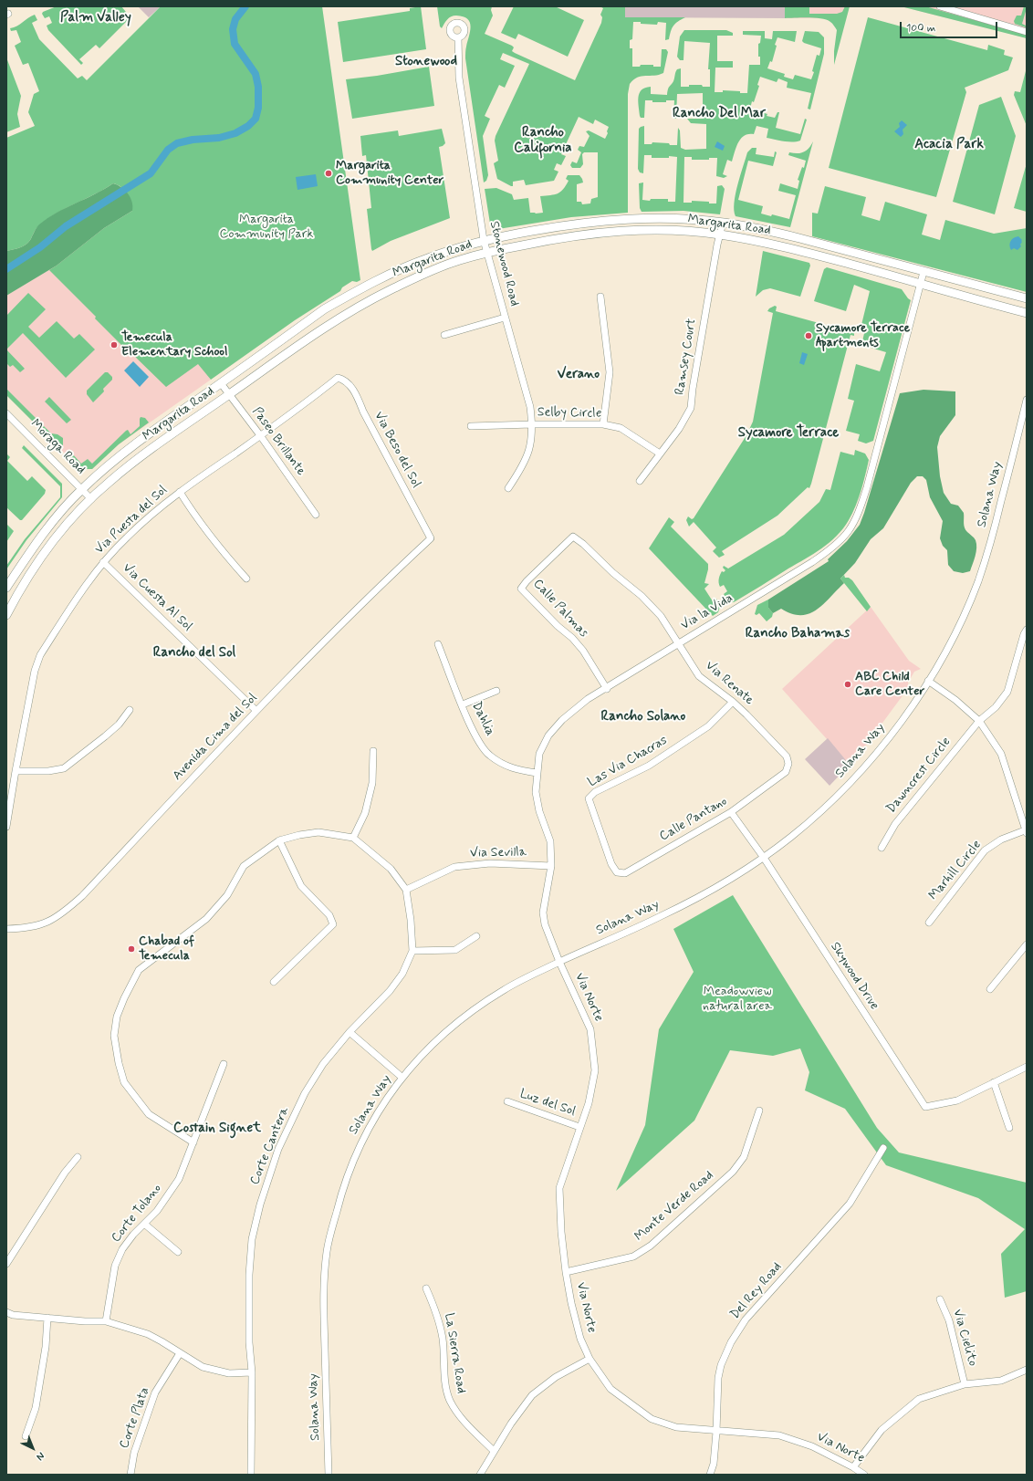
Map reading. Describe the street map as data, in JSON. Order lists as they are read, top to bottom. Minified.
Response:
{"streets":{"main road":["Margarita Road"],"street":["Stonewood Road","Ramsey Court","Selby Circle","Paseo Brillante","Moraga Road","Via Beso del Sol","Solana Way","Via Puesta del Sol","Via Cuesta Al Sol","Calle Palmas","Via la Vida","Via Renate","Dahlia","Avenida Cima del Sol","Las Via Chacras","Dawncrest Circle","Calle Pantano","Via Sevilla","Marhill Circle","Skywood Drive","Via Norte","Luz del Sol","Corte Cantera","Monte Verde Road","Corte Tolano","Del Rey Road","Via Cielito","La Sierra Road","Corte Plata"]},"crossings":[["Margarita Road","Stonewood Road"],["Margarita Road","Ramsey Court"],["Margarita Road","Paseo Brillante"],["Margarita Road","Moraga Road"],["Margarita Road","Via la Vida"],["Stonewood Road","Selby Circle"],["Ramsey Court","Selby Circle"],["Paseo Brillante","Via Puesta del Sol"],["Via Beso del Sol","Via Puesta del Sol"],["Via Beso del Sol","Avenida Cima del Sol"],["Solana Way","Via la Vida"],["Solana Way","Skywood Drive"],["Solana Way","Via Norte"],["Via Puesta del Sol","Via Cuesta Al Sol"],["Via Cuesta Al Sol","Avenida Cima del Sol"],["Calle Palmas","Via la Vida"],["Calle Palmas","Via Renate"],["Via la Vida","Via Renate"],["Via la Vida","Dahlia"],["Via la Vida","Via Sevilla"],["Via la Vida","Via Norte"],["Via Renate","Las Via Chacras"],["Via Renate","Calle Pantano"],["Las Via Chacras","Calle Pantano"],["Calle Pantano","Skywood Drive"],["Via Sevilla","Corte Cantera"],["Via Norte","Luz del Sol"],["Via Norte","Monte Verde Road"],["Via Norte","Del Rey Road"]],"districts":["Palm Valley","Stonewood","Rancho Del Mar","Rancho California","Acacia Park","Verano","Sycamore Terrace","Rancho Bahamas","Rancho del Sol","Rancho Solano","Costain Signet"],"parks":["Margarita Community Park","Meadowview natural area"],"places":["Margarita Community Center","Sycamore Terrace Apartments","Temecula Elementary School","ABC Child Care Center","Chabad of Temecula"],"scale_bar":"100 m","north":"bottom right"}
